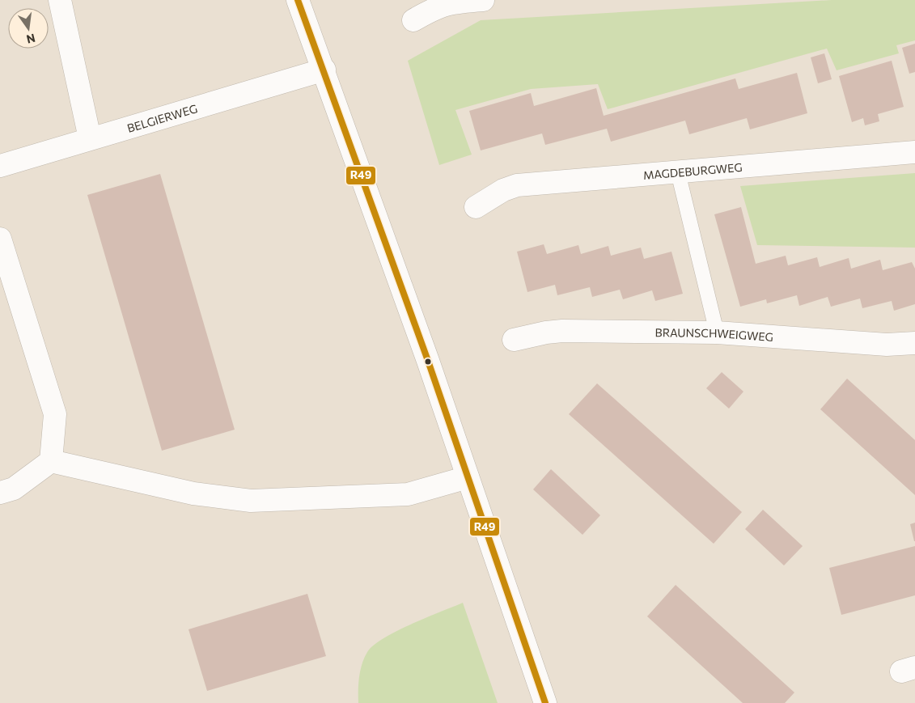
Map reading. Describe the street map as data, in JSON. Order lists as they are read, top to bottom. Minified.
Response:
{"streets":{"street":["BELGIERWEG","MAGDEBURGWEG","BRAUNSCHWEIGWEG"]},"lines":["transit line R49"],"north":"bottom"}
